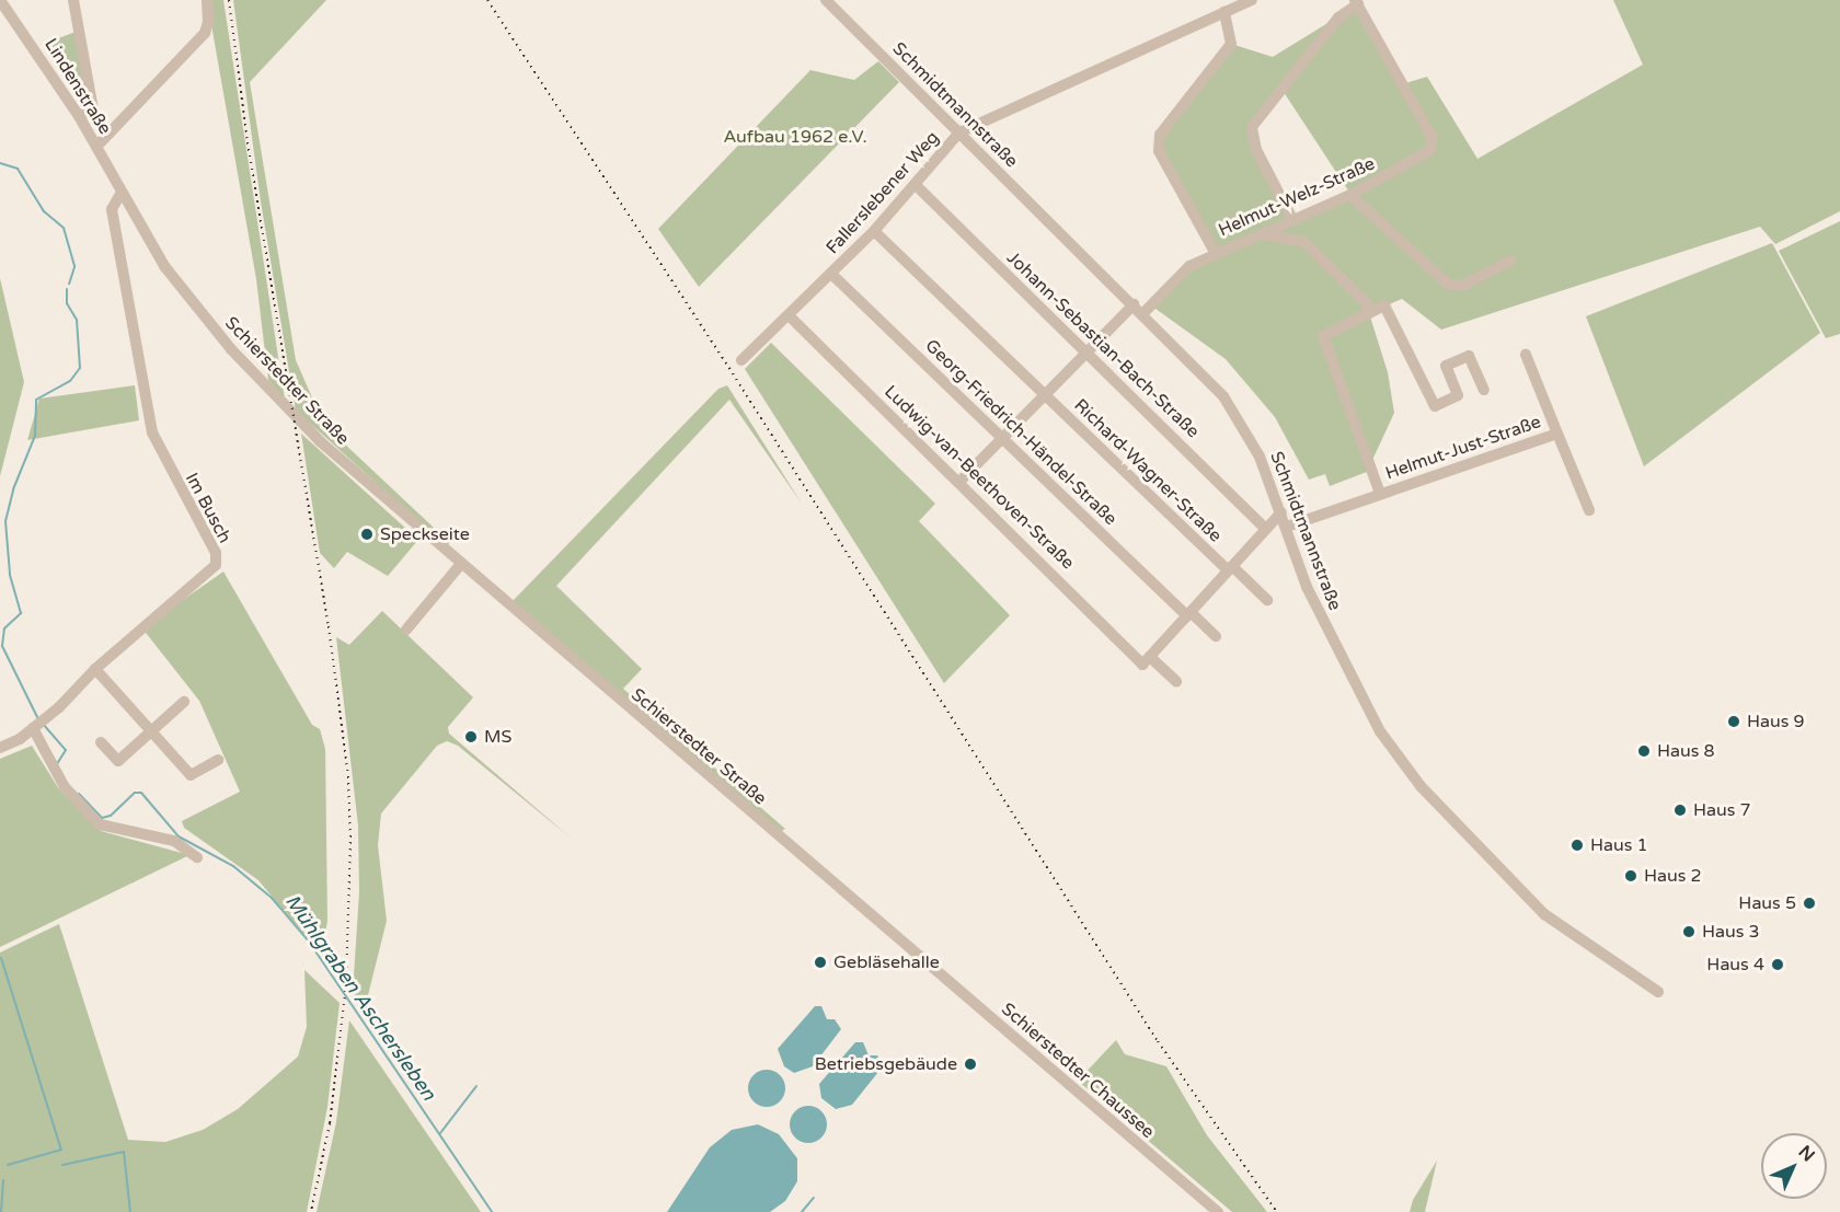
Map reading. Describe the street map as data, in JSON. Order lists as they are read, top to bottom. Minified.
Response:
{"streets":{"street":["Lindenstraße","Schmidtmannstraße","Fallerslebener Weg","Helmut-Welz-Straße","Johann-Sebastian-Bach-Straße","Schierstedter Straße","Georg-Friedrich-Händel-Straße","Helmut-Just-Straße","Richard-Wagner-Straße","Ludwig-van-Beethoven-Straße","Im Busch","Schierstedter Chaussee"]},"crossings":[["Lindenstraße","Schierstedter Straße"],["Lindenstraße","Im Busch"],["Schmidtmannstraße","Fallerslebener Weg"],["Schmidtmannstraße","Helmut-Welz-Straße"],["Schmidtmannstraße","Helmut-Just-Straße"],["Fallerslebener Weg","Johann-Sebastian-Bach-Straße"],["Fallerslebener Weg","Georg-Friedrich-Händel-Straße"],["Fallerslebener Weg","Richard-Wagner-Straße"],["Fallerslebener Weg","Ludwig-van-Beethoven-Straße"],["Schierstedter Straße","Im Busch"],["Schierstedter Straße","Schierstedter Chaussee"]],"water":["Mühlgraben Aschersleben"],"parks":["Aufbau 1962 e.V."],"places":["Speckseite","Haus 9","MS","Haus 8","Haus 7","Haus 1","Haus 2","Haus 5","Haus 3","Gebläsehalle","Haus 4","Betriebsgebäude"],"north":"top right"}
